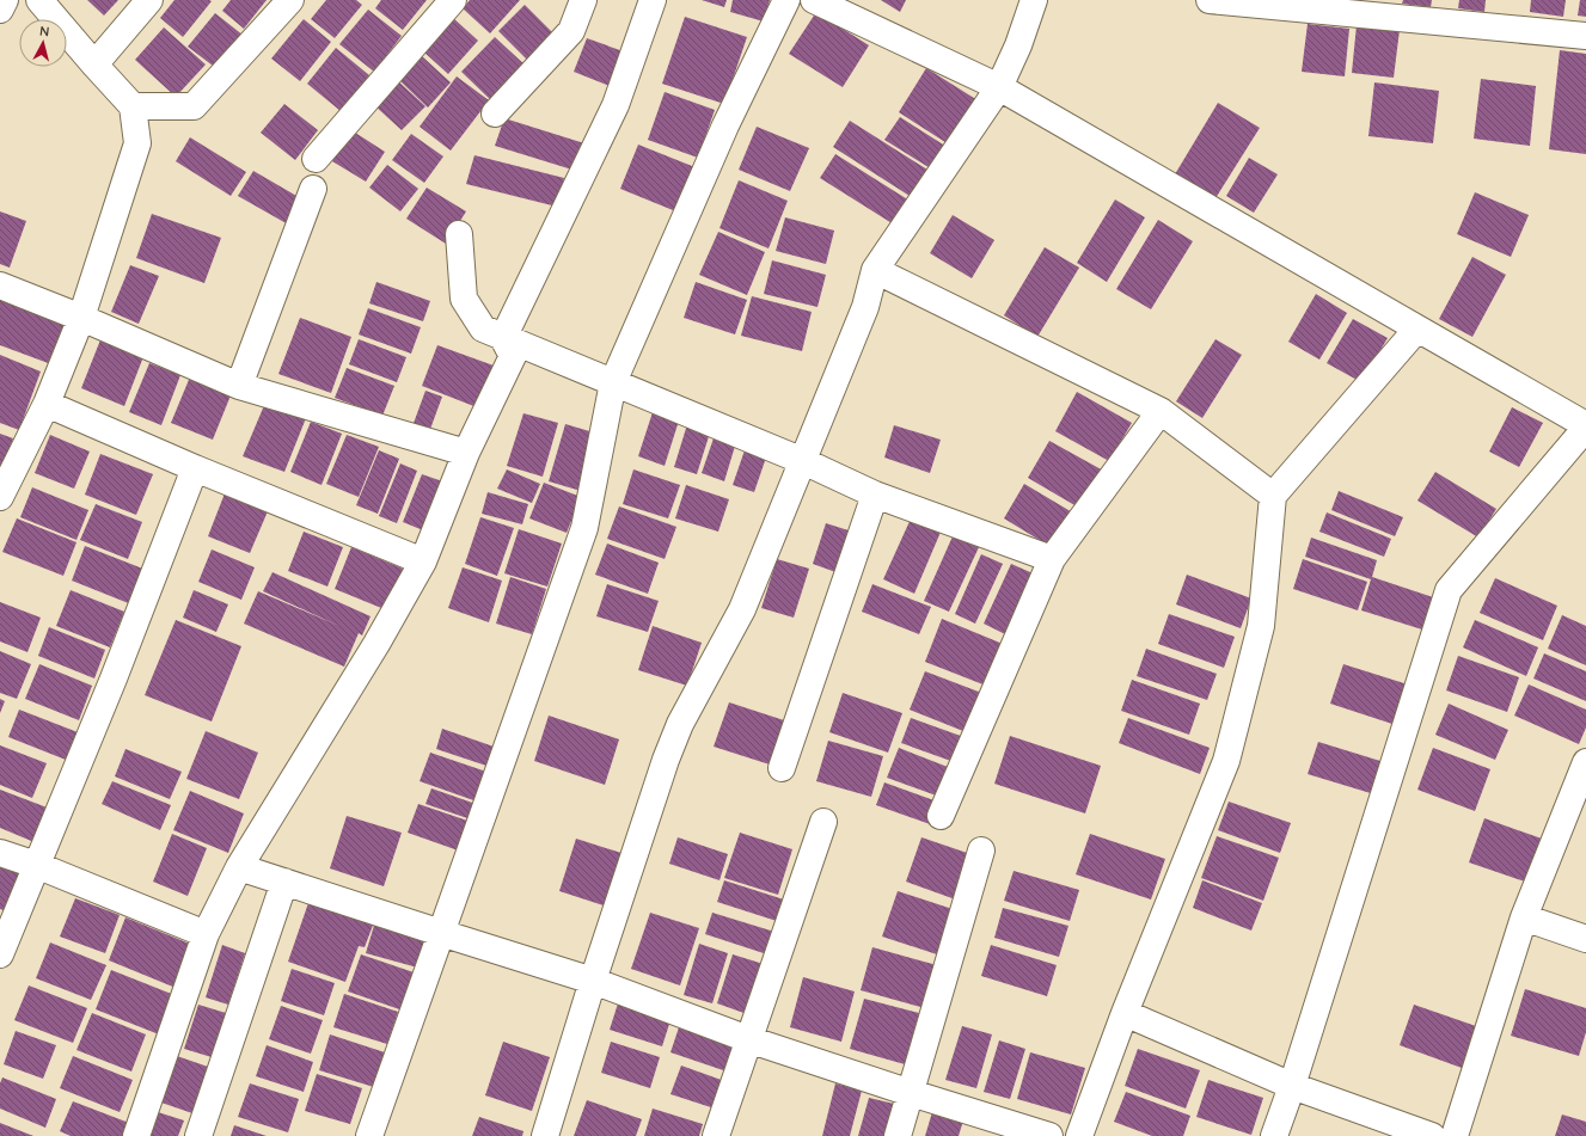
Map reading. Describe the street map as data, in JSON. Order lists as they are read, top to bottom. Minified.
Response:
{"north":"top"}
